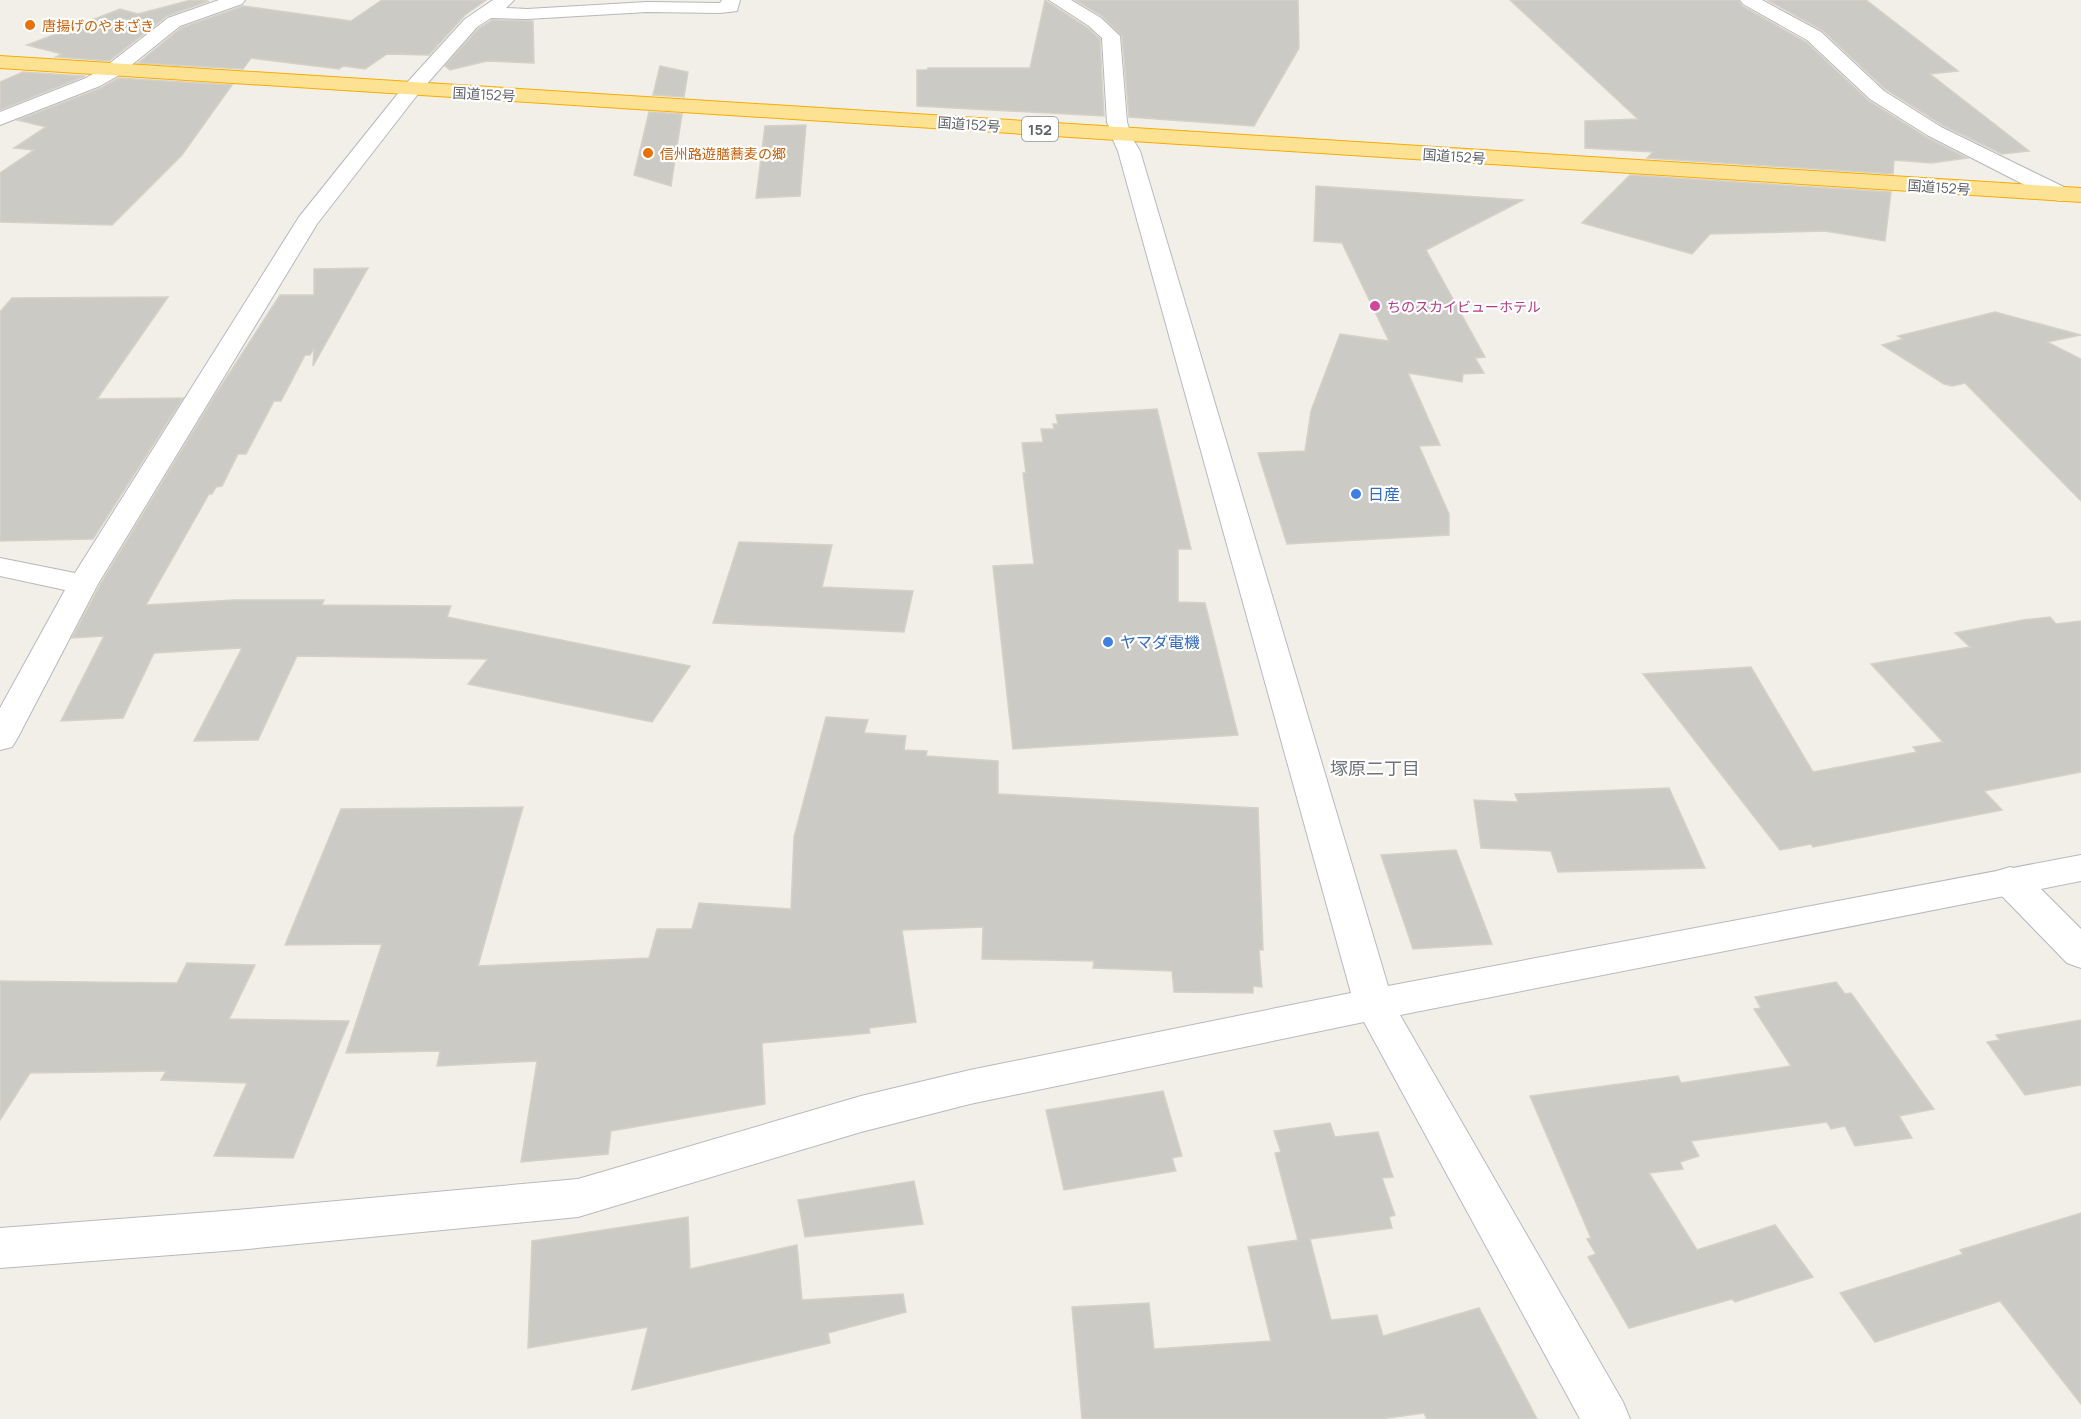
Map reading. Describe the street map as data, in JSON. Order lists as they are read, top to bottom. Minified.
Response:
{"streets":{"highway":["国道152号","152"]},"districts":["塚原二丁目"],"places":["唐揚げのやまざき","信州路遊膳蕎麦の郷","ちのスカイビューホテル","日産","ヤマダ電機"]}
